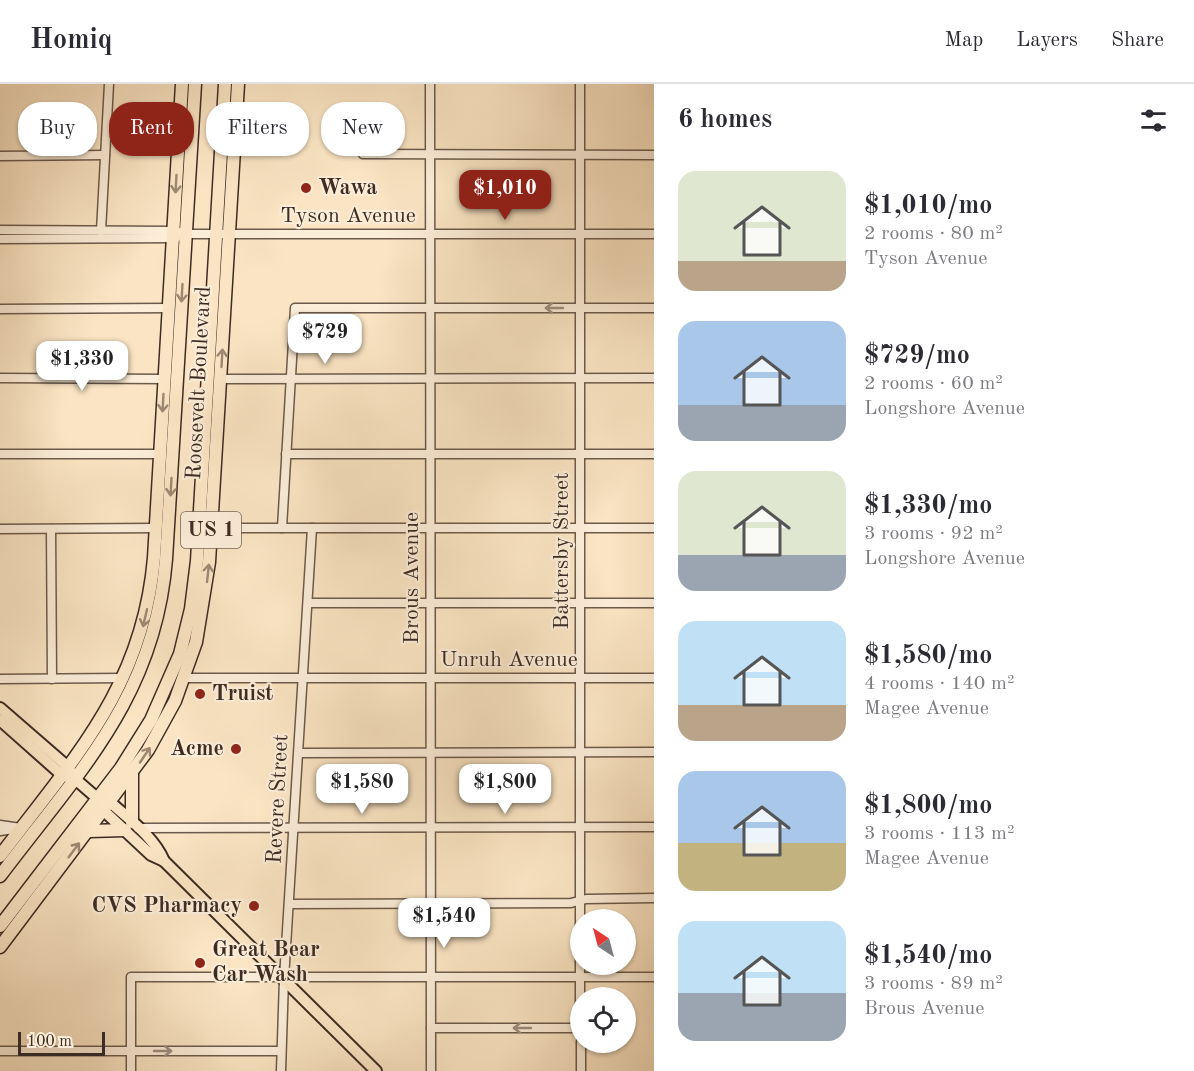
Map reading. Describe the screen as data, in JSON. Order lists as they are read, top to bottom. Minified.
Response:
{"streets":{"highway":["Roosevelt Boulevard","US 1"],"street":["Tyson Avenue","Battersby Street","Brous Avenue","Unruh Avenue","Revere Street"]},"crossings":[["Tyson Avenue","Roosevelt Boulevard"],["Tyson Avenue","Battersby Street"],["Tyson Avenue","Brous Avenue"],["Roosevelt Boulevard","Unruh Avenue"],["Battersby Street","Unruh Avenue"],["Brous Avenue","Unruh Avenue"],["Unruh Avenue","Revere Street"]],"places":["Wawa","Truist","Acme","CVS Pharmacy","Great Bear Car Wash"],"scale_bar":"100 m","north":"top left","page":{"header":"Homiq","nav":["Map","Layers","Share"],"heading":"6 homes","chip":["Buy","Rent","Filters","New"],"list":[{"name":"$1,010/mo","note":"2 rooms · 80 m² · Tyson Avenue"},{"name":"$729/mo","note":"2 rooms · 60 m² · Longshore Avenue"},{"name":"$1,330/mo","note":"3 rooms · 92 m² · Longshore Avenue"},{"name":"$1,580/mo","note":"4 rooms · 140 m² · Magee Avenue"},{"name":"$1,800/mo","note":"3 rooms · 113 m² · Magee Avenue"},{"name":"$1,540/mo","note":"3 rooms · 89 m² · Brous Avenue"}],"price":["$1,010","$729","$1,330","$1,580","$1,800","$1,540"],"scale":"100 m"}}
